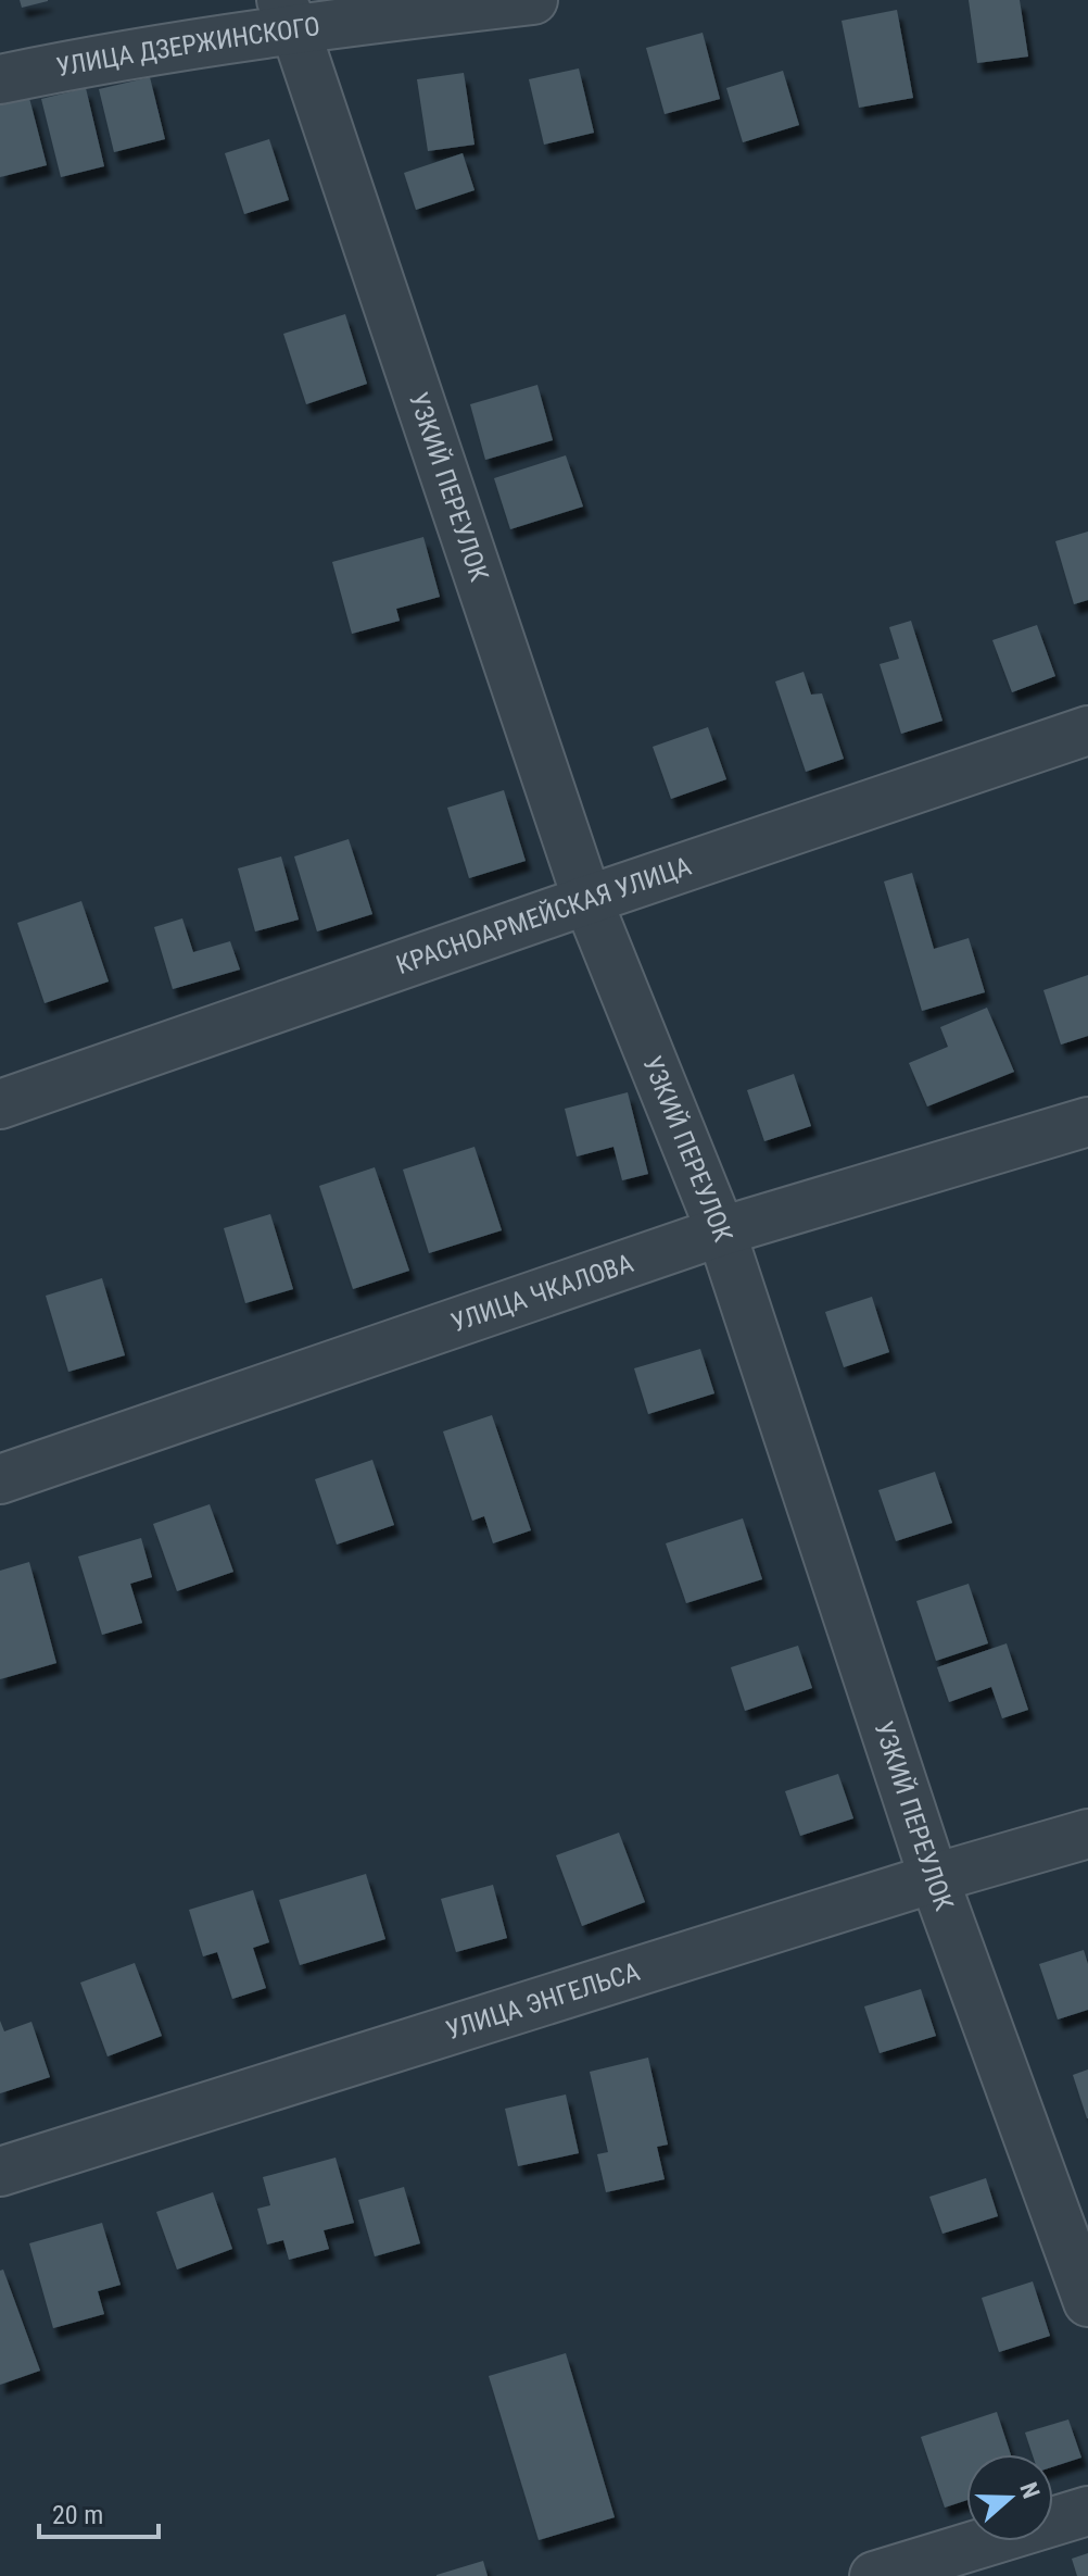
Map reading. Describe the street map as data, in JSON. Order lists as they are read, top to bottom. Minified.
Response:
{"streets":{"street":["УЛИЦА ДЗЕРЖИНСКОГО","УЗКИЙ ПЕРЕУЛОК","КРАСНОАРМЕЙСКАЯ УЛИЦА","УЛИЦА ЧКАЛОВА","УЛИЦА ЭНГЕЛЬСА"]},"crossings":[["УЛИЦА ДЗЕРЖИНСКОГО","УЗКИЙ ПЕРЕУЛОК"],["УЗКИЙ ПЕРЕУЛОК","КРАСНОАРМЕЙСКАЯ УЛИЦА"],["УЗКИЙ ПЕРЕУЛОК","УЛИЦА ЧКАЛОВА"],["УЗКИЙ ПЕРЕУЛОК","УЛИЦА ЭНГЕЛЬСА"]],"scale_bar":"20 m","north":"right"}
